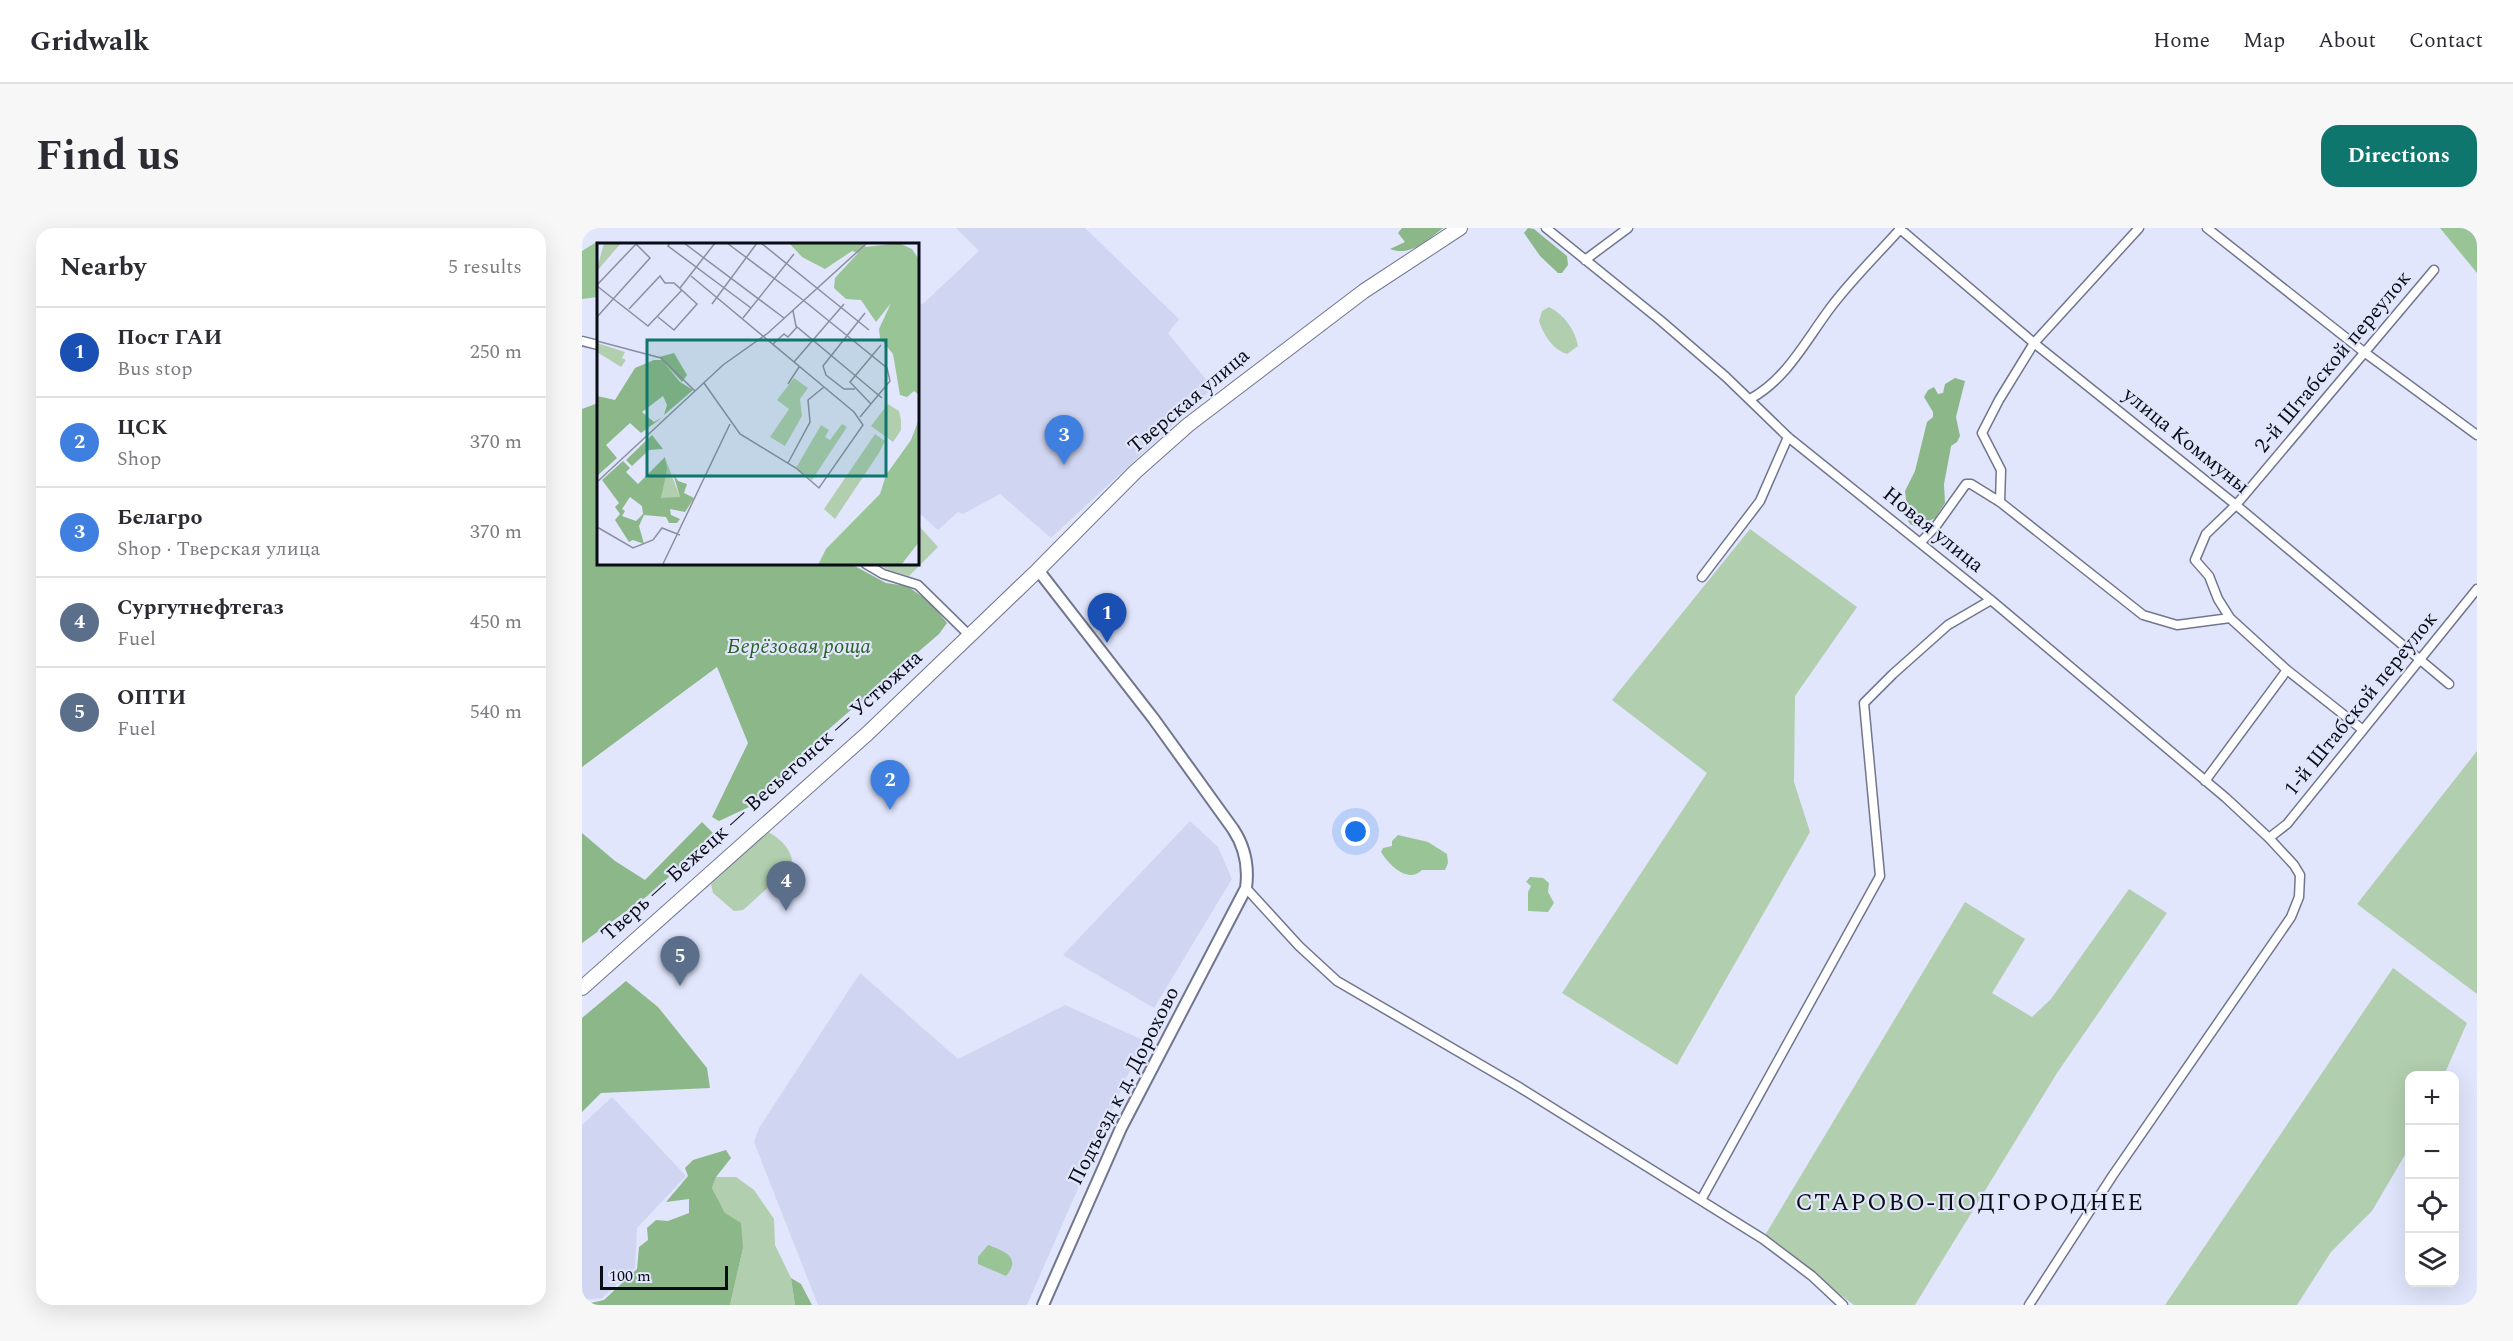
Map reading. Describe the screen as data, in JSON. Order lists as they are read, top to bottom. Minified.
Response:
{"streets":{"main road":["Тверская улица","Тверь — Бежецк — Весьегонск — Устюжна"],"street":["2-й Штабской переулок","улица Коммуны","Новая улица","1-й Штабской переулок","Подъезд к д. Дорохово"]},"crossings":[["2-й Штабской переулок","улица Коммуны"],["Тверская улица","Тверь — Бежецк — Весьегонск — Устюжна"],["улица Коммуны","1-й Штабской переулок"],["Новая улица","1-й Штабской переулок"]],"districts":["СТАРОВО-ПОДГОРОДНЕЕ"],"parks":["Берёзовая роща"],"scale_bar":"100 m","page":{"header":"Gridwalk","nav":["Home","Map","About","Contact"],"title":"Find us","buttons":"Directions","heading":["Nearby","5 results"],"list":[{"mark":"1","name":"Пост ГАИ","note":"Bus stop","value":"250 m"},{"mark":"2","name":"ЦСК","note":"Shop","value":"370 m"},{"mark":"3","name":"Белагро","note":"Shop · Тверская улица","value":"370 m"},{"mark":"4","name":"Сургутнефтегаз","note":"Fuel","value":"450 m"},{"mark":"5","name":"ОПТИ","note":"Fuel","value":"540 m"}],"pins":["3","1","2","4","5"],"map_buttons":["+","−"],"scale":"100 m"}}
